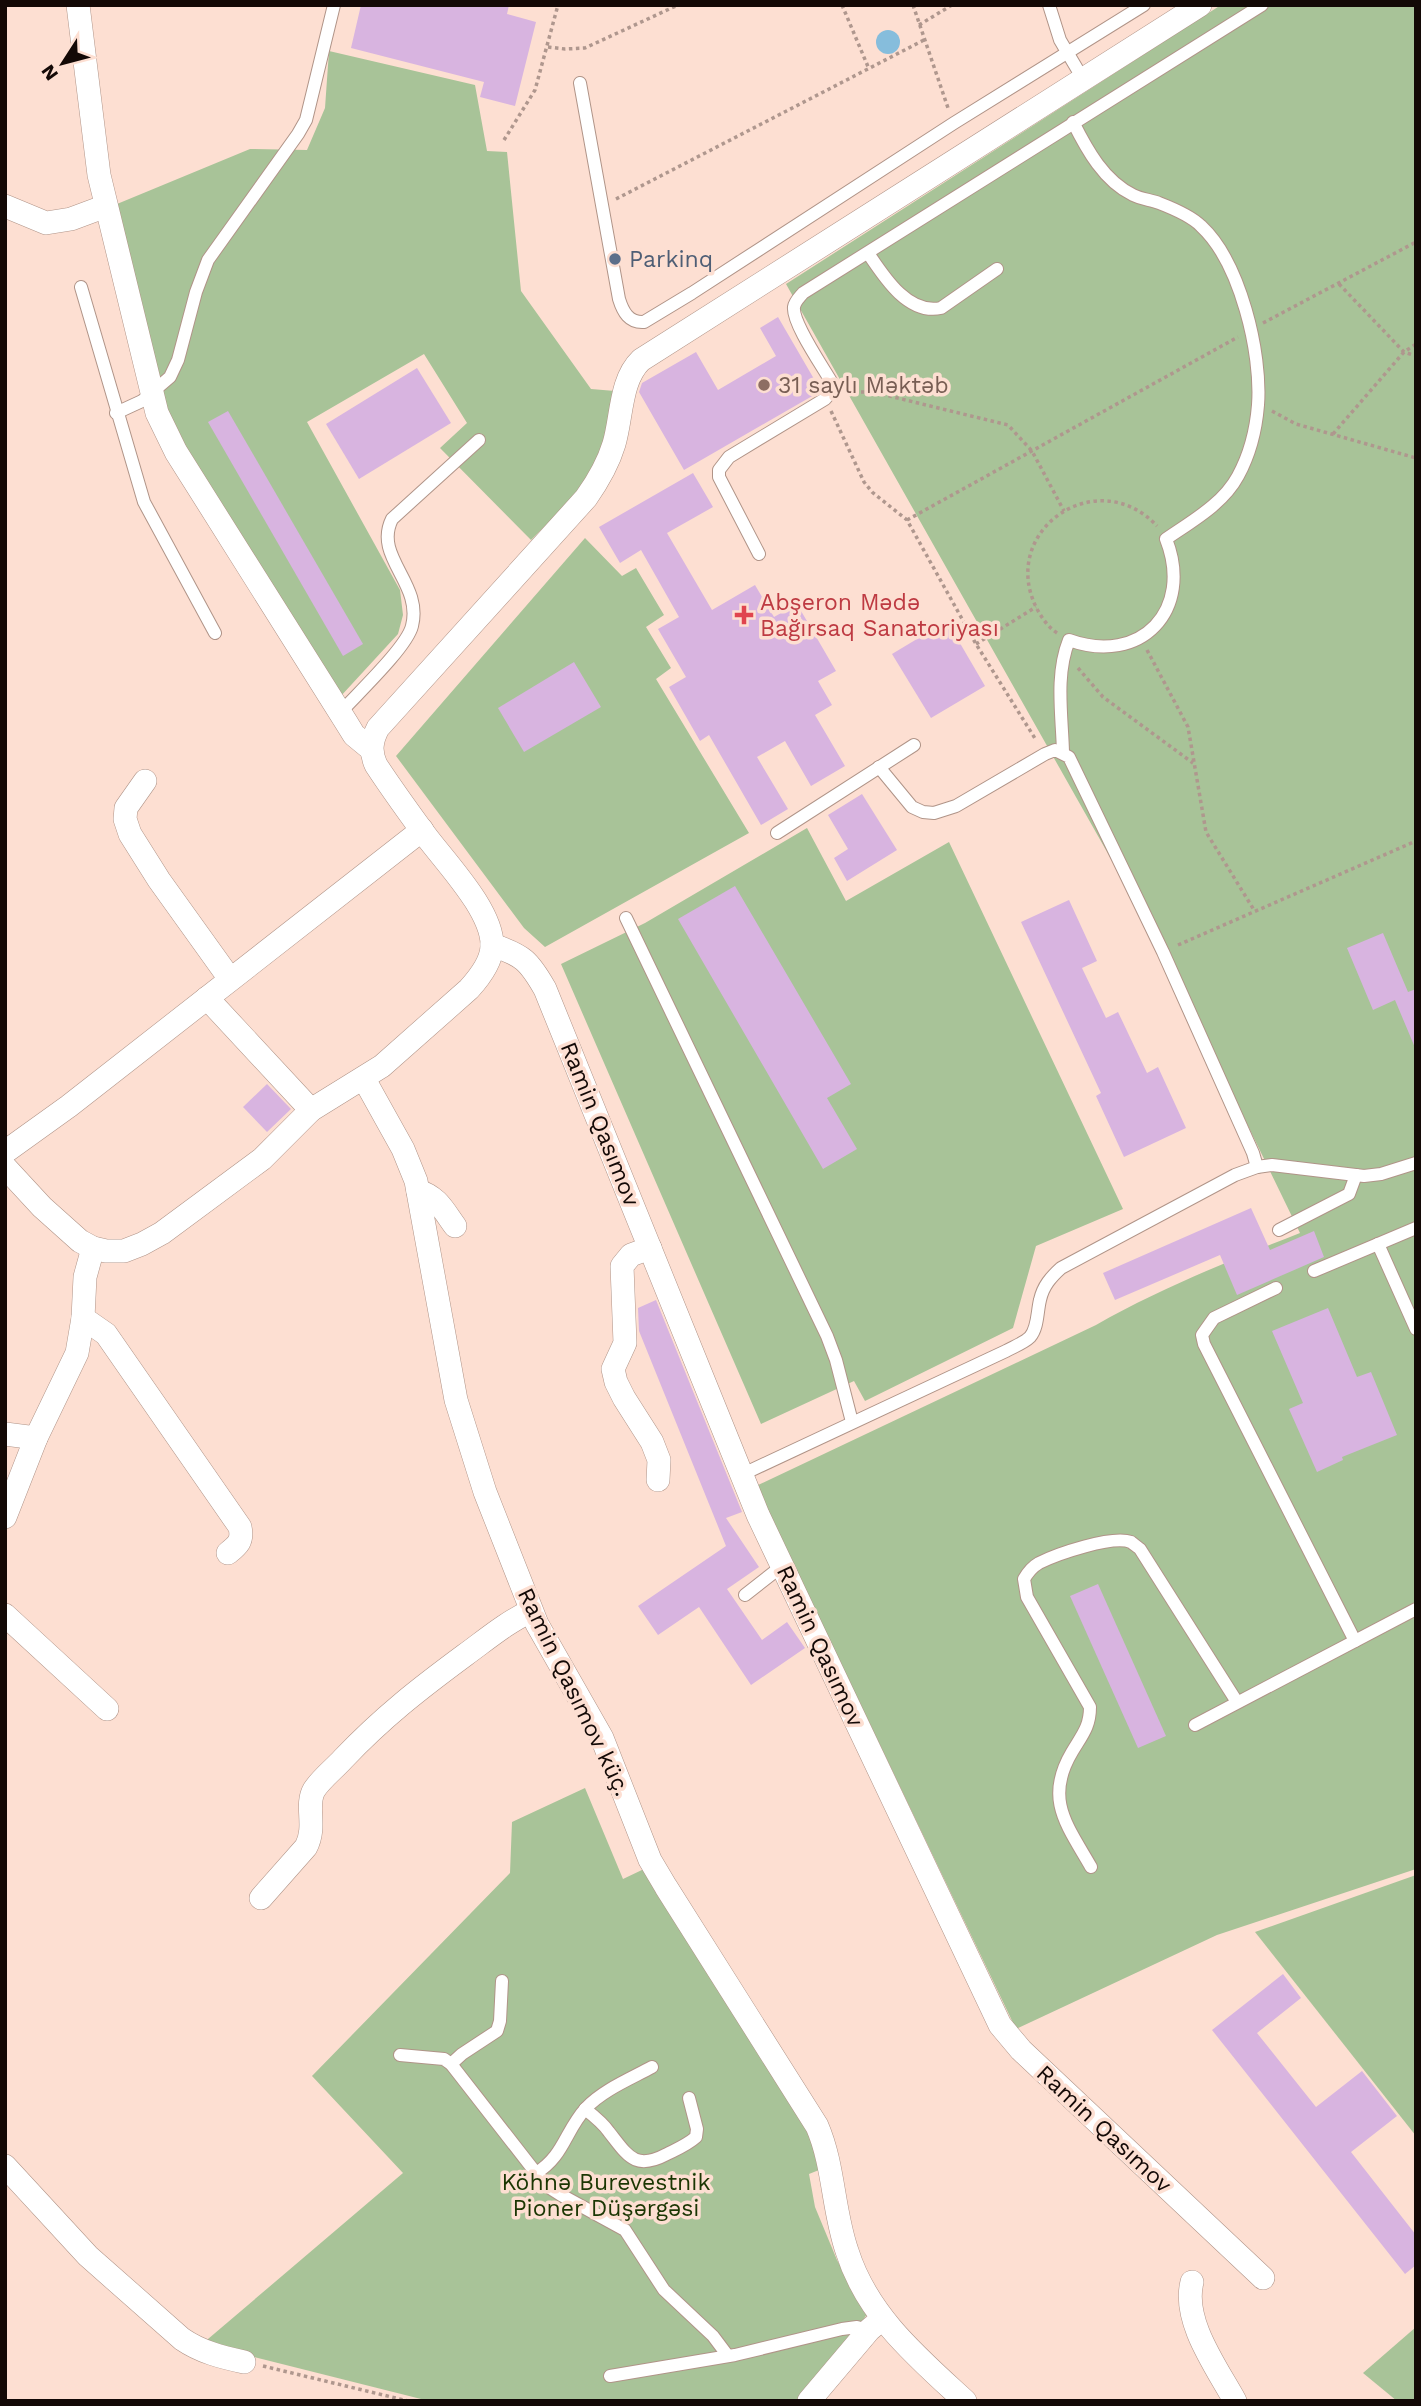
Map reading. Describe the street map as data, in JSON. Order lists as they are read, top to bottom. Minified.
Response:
{"streets":{"street":["Ramin Qasımov","Ramin Qasımov küç."]},"parks":["Köhnə Burevestnik Pioner Düşərgəsi"],"places":{"other":["Parkinq","31 saylı Məktəb"],"health":["Abşeron Mədə Bağırsaq Sanatoriyası"]},"north":"bottom left"}
